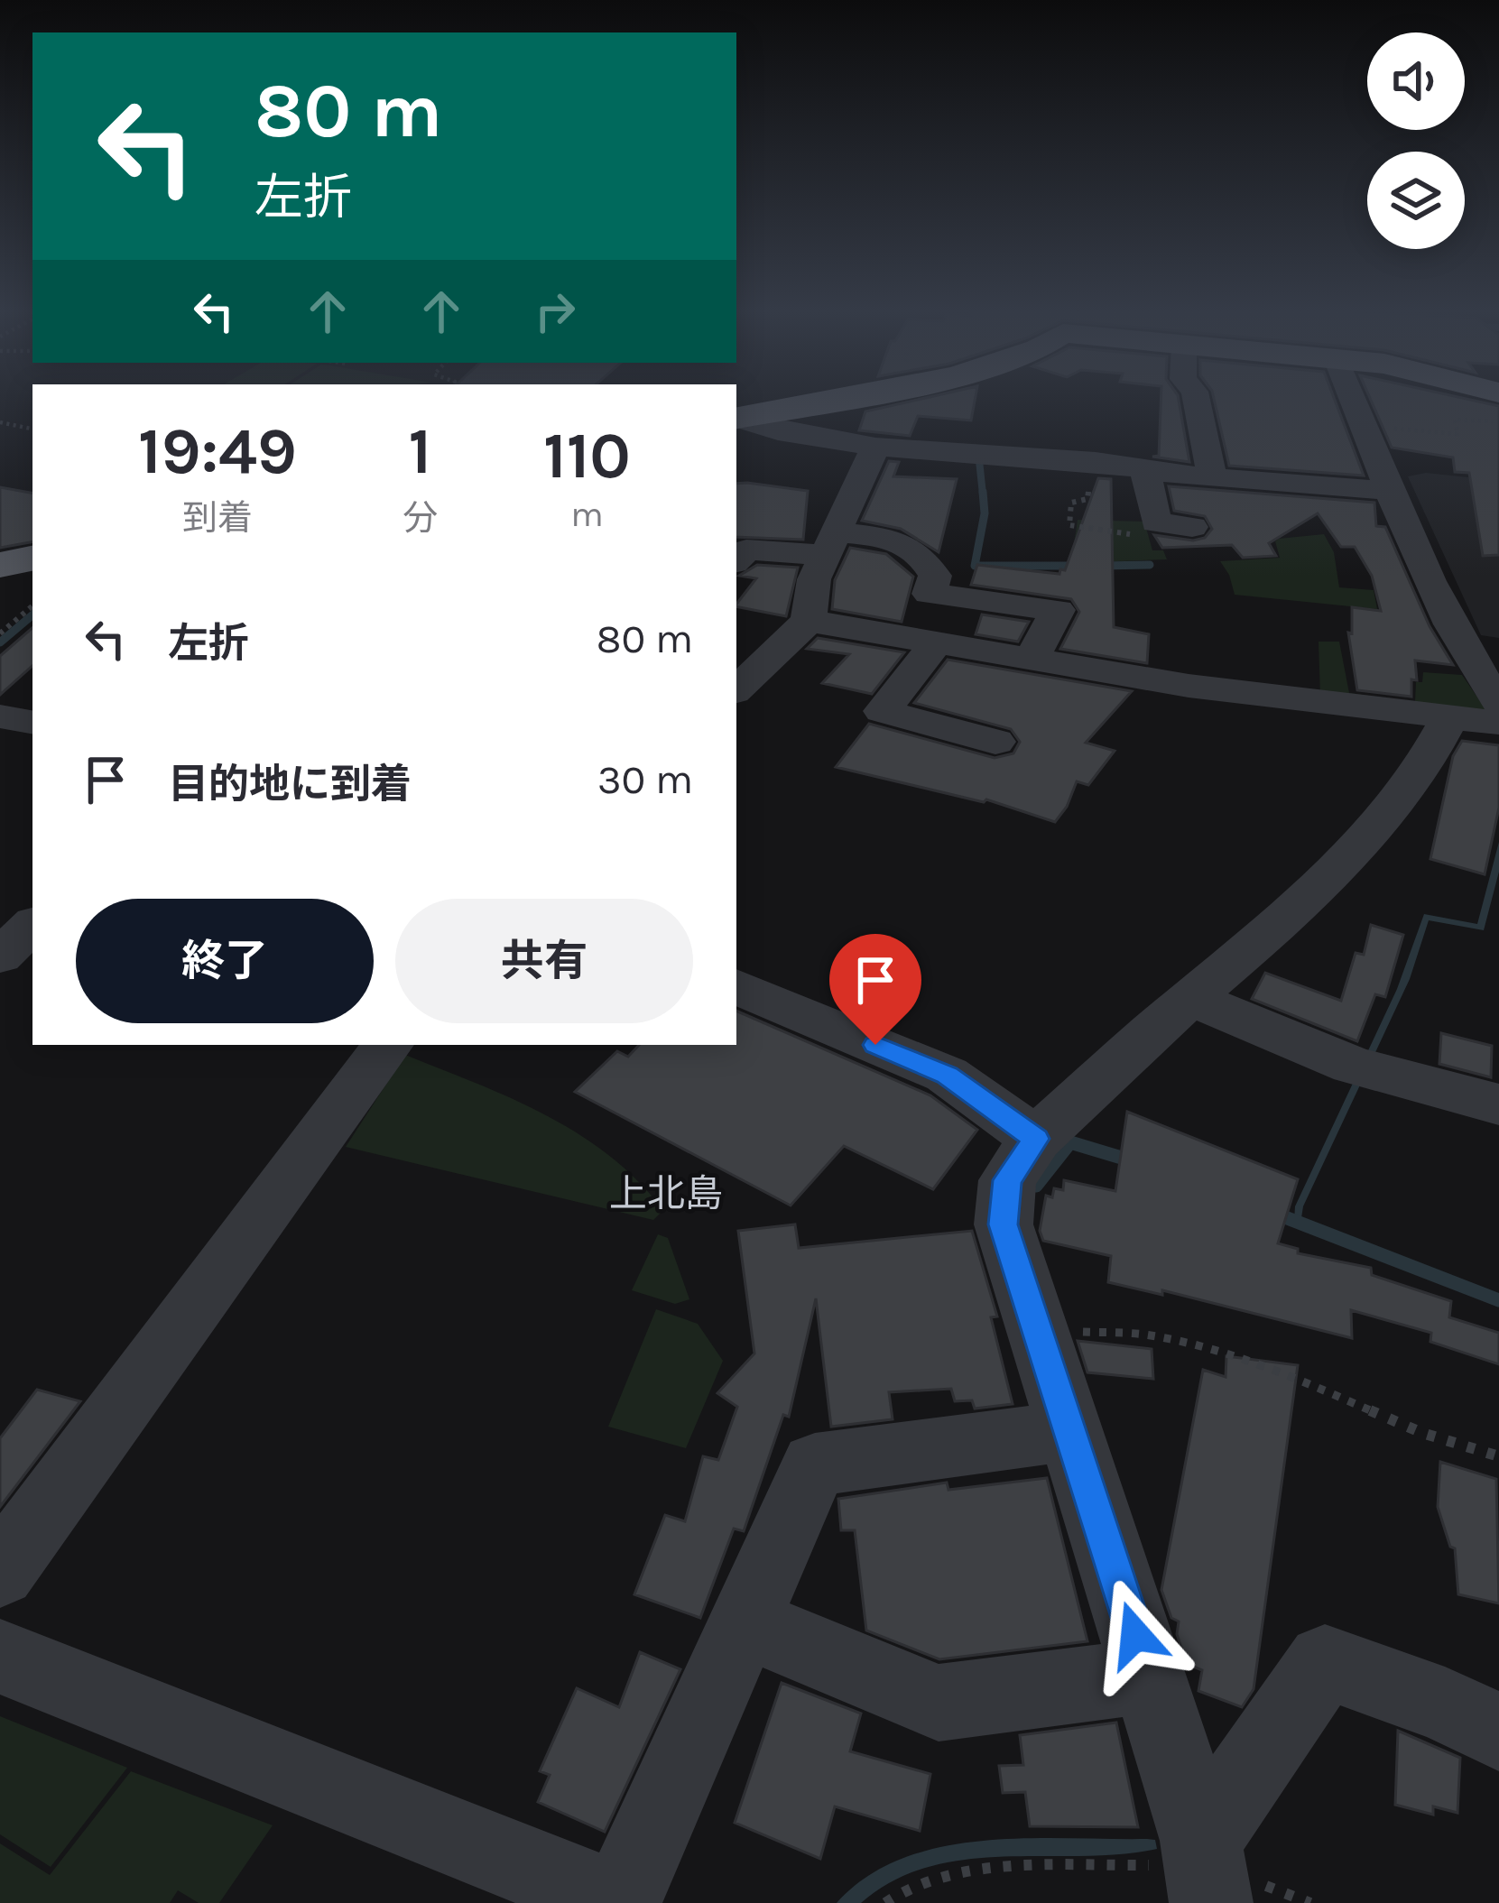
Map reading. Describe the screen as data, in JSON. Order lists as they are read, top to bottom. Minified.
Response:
{"districts":["上北島"],"page":{"turn":["80 m","左折"],"eta":["19:49","到着","1","分","110","m"],"list":[{"name":"左折","value":"80 m"},{"name":"目的地に到着","value":"30 m"}],"buttons":["終了","共有"]}}
